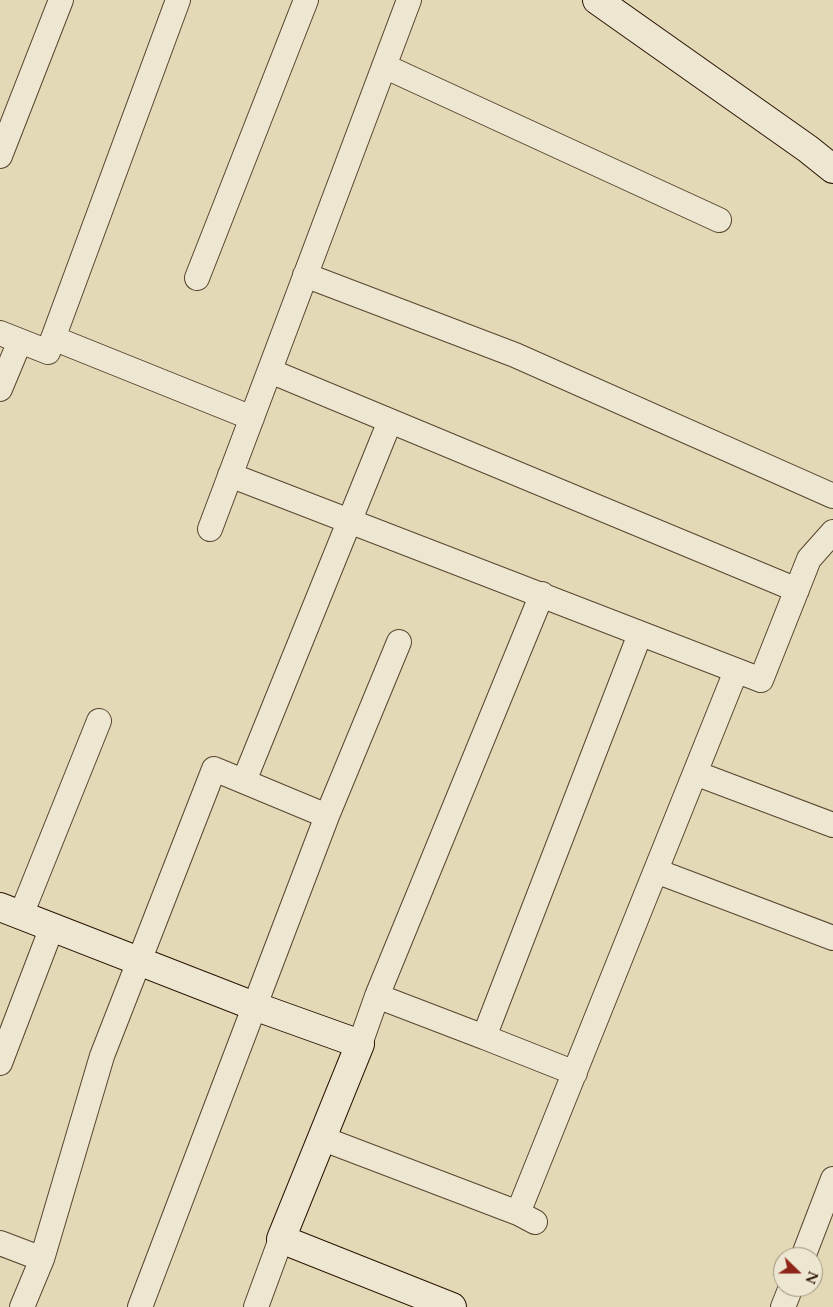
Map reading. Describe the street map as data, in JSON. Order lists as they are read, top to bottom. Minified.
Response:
{"north":"right"}
